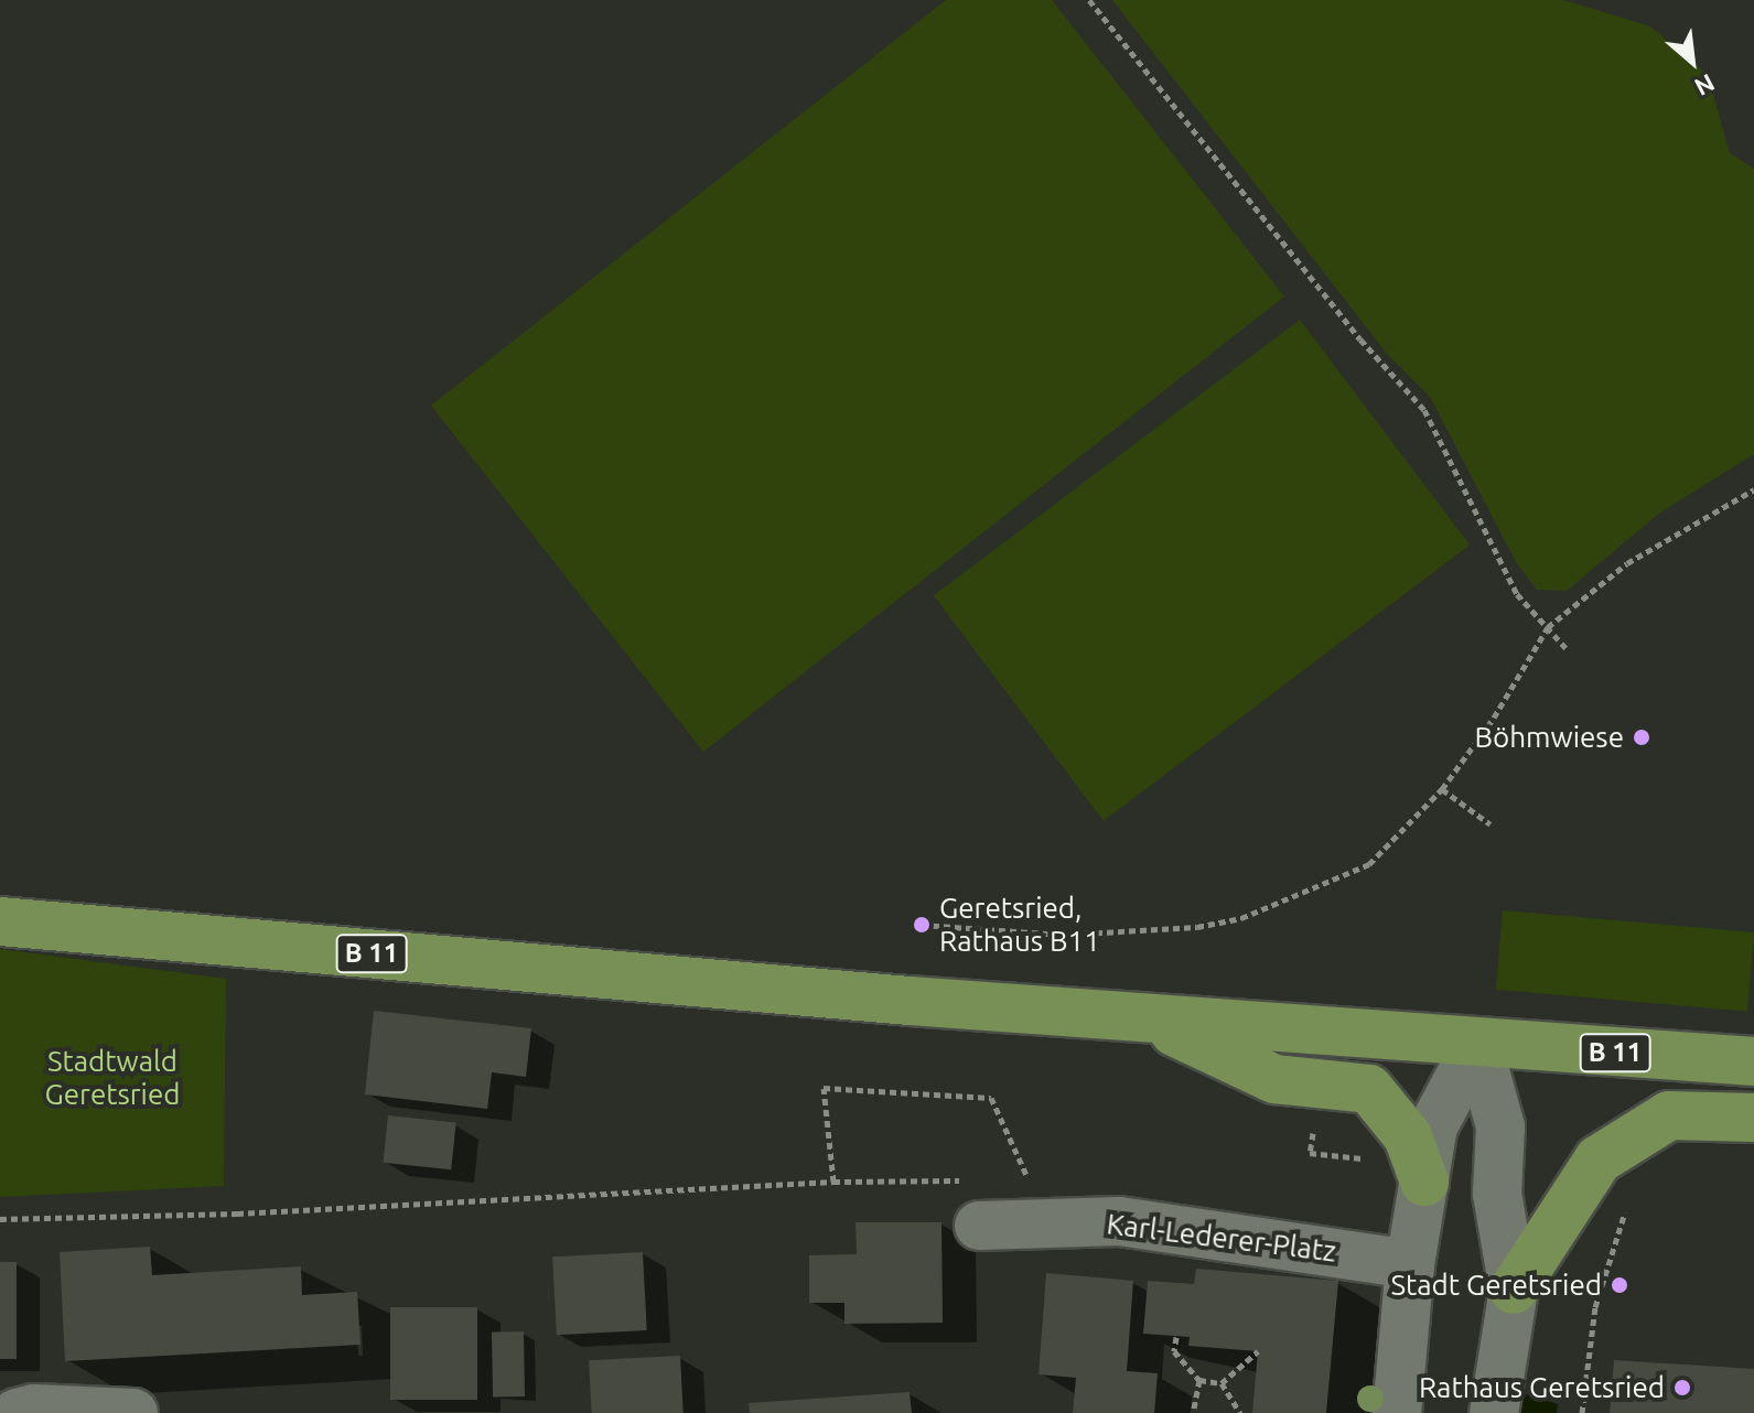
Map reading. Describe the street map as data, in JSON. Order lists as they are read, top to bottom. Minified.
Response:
{"streets":{"main road":["B 11"],"street":["Karl-Lederer-Platz"]},"parks":["Stadtwald Geretsried"],"places":["Böhmwiese","Geretsried, Rathaus B11","Stadt Geretsried","Rathaus Geretsried"],"north":"bottom right"}
